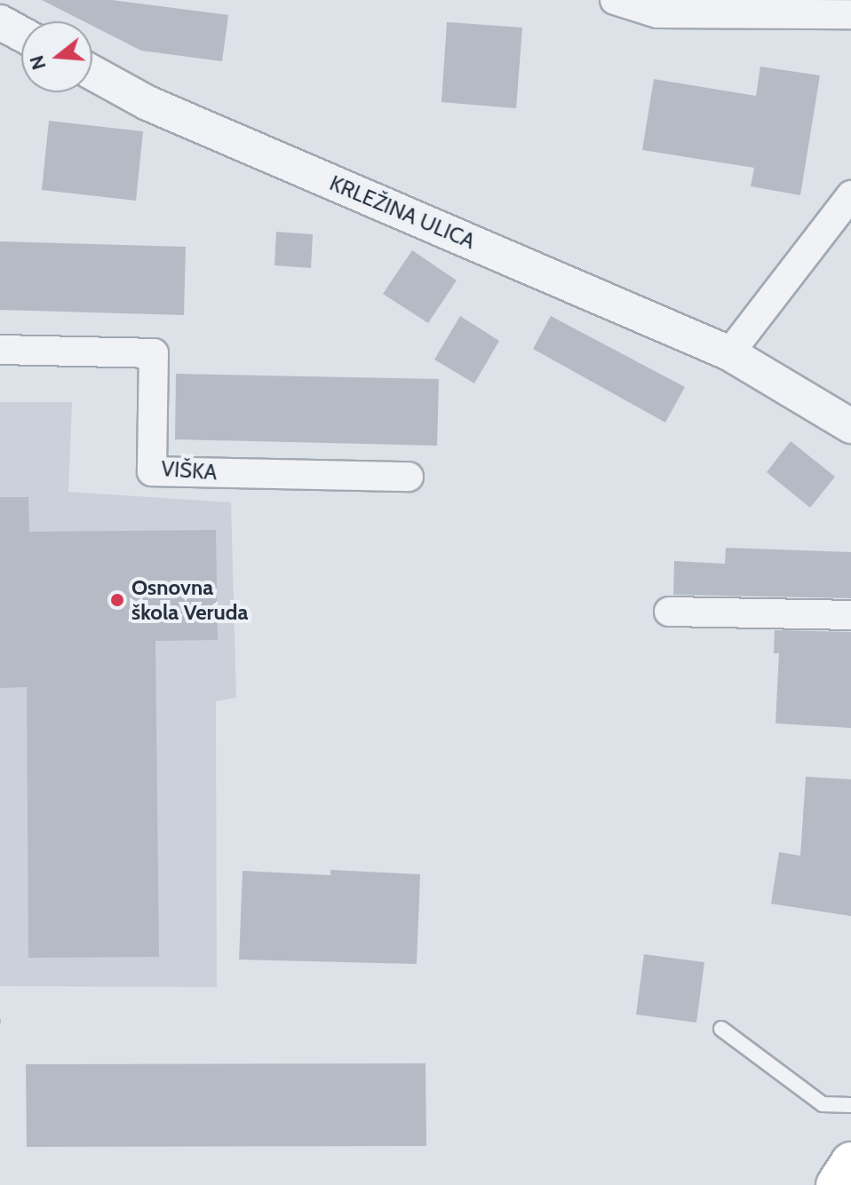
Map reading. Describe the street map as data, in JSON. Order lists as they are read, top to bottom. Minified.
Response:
{"streets":{"street":["KRLEŽINA ULICA","VIŠKA"]},"places":["Osnovna škola Veruda"],"north":"left"}
